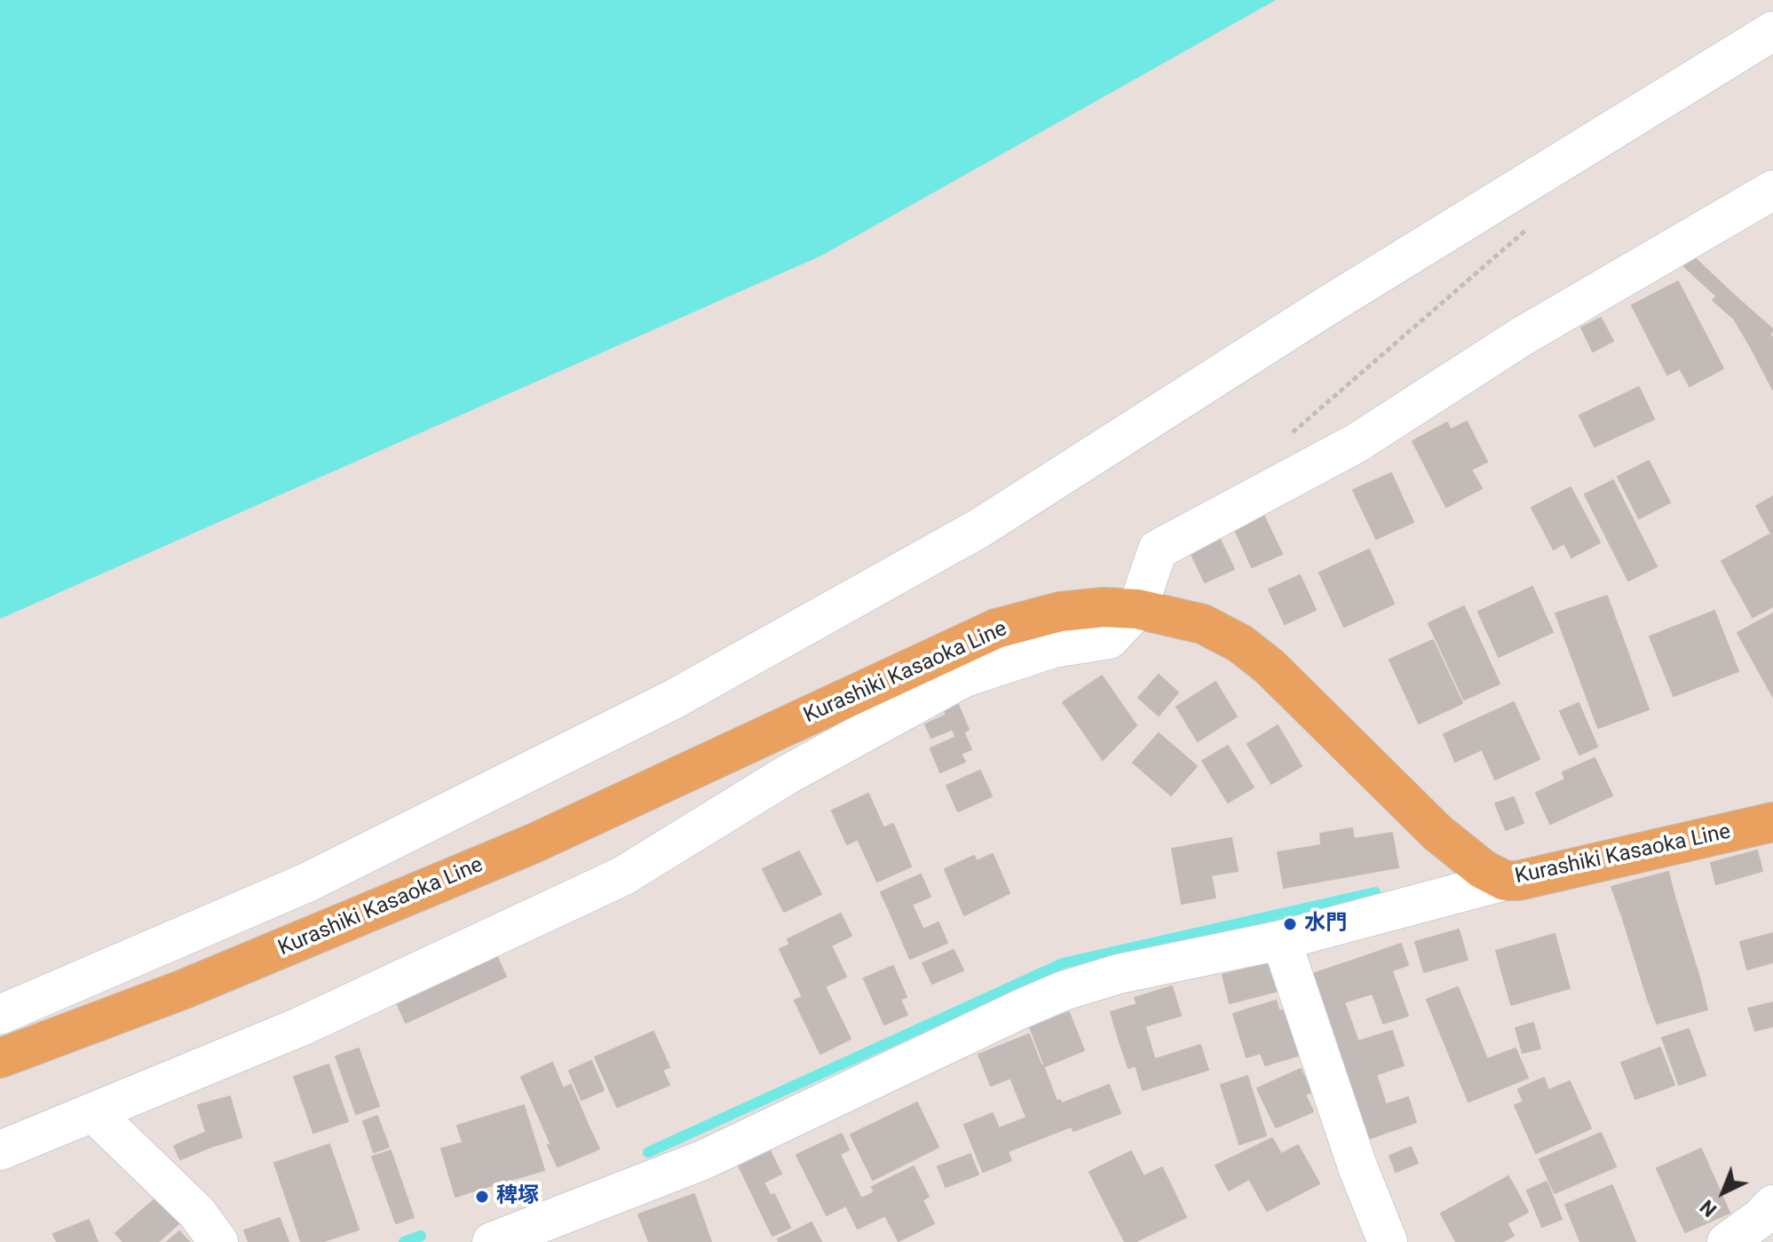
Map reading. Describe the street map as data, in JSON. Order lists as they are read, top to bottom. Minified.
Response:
{"streets":{"main road":["Kurashiki Kasaoka Line"]},"places":["水門","稗塚"],"north":"bottom left"}
